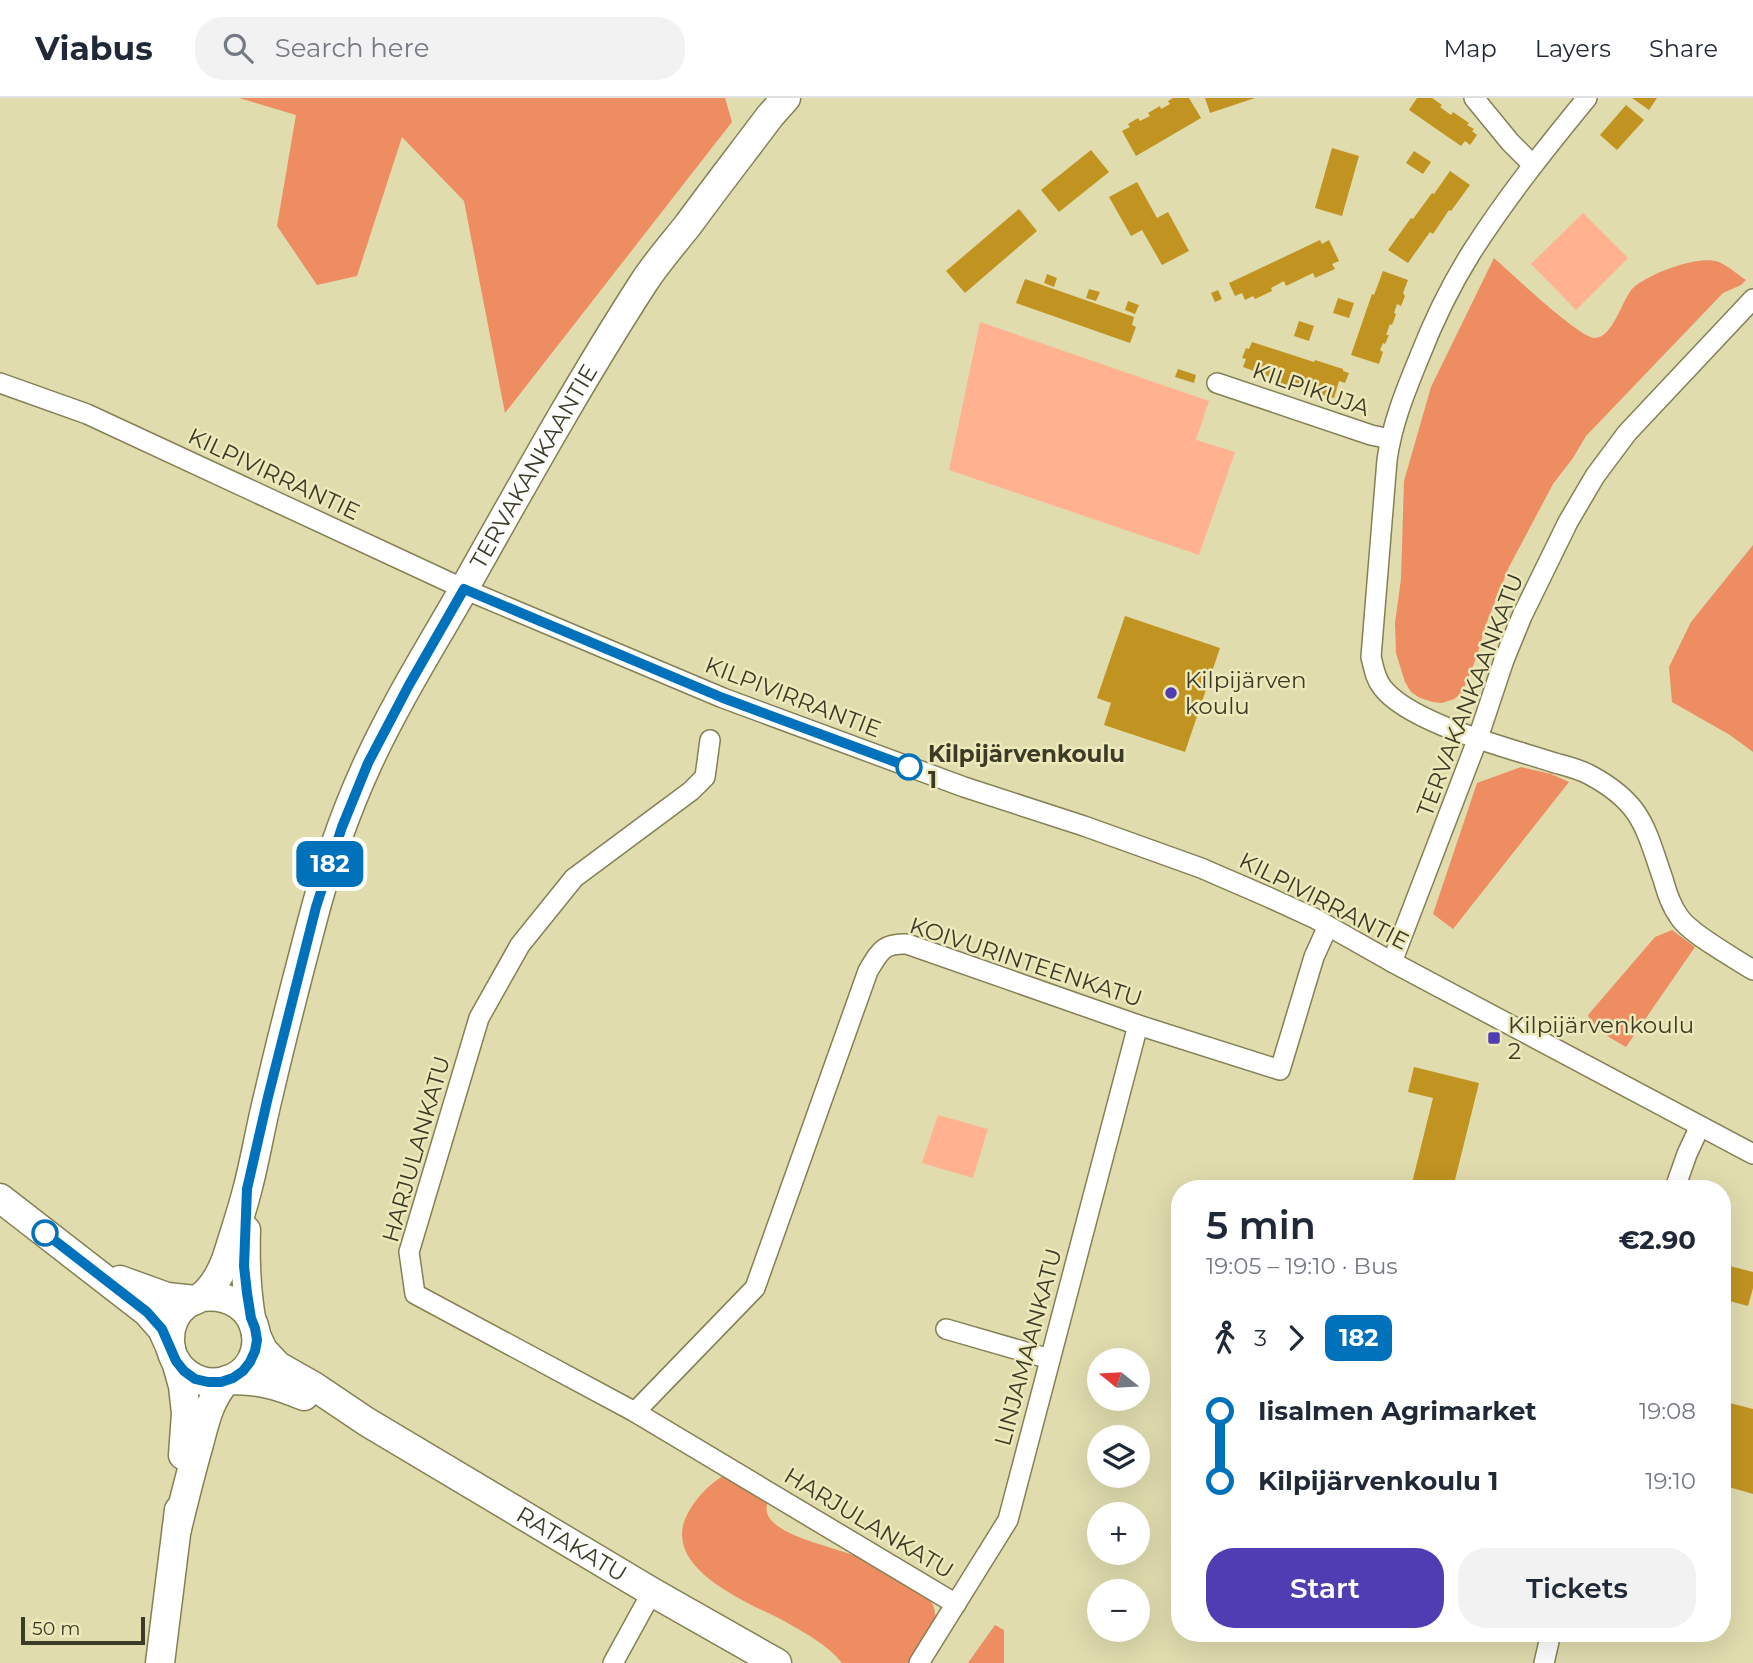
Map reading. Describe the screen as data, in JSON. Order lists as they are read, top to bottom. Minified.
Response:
{"streets":{"street":["KILPIKUJA","TERVAKANKAANTIE","KILPIVIRRANTIE","TERVAKANKAANKATU","KOIVURINTEENKATU","HARJULANKATU","LINJAMAANKATU","RATAKATU"]},"crossings":[["TERVAKANKAANTIE","KILPIVIRRANTIE"],["TERVAKANKAANTIE","RATAKATU"],["KILPIVIRRANTIE","TERVAKANKAANKATU"],["KILPIVIRRANTIE","KOIVURINTEENKATU"],["KOIVURINTEENKATU","HARJULANKATU"],["KOIVURINTEENKATU","LINJAMAANKATU"],["HARJULANKATU","LINJAMAANKATU"]],"places":{"other":["Kilpijärven koulu","Kilpijärvenkoulu 1"],"transit":["Kilpijärvenkoulu 2"]},"lines":["bus line 182"],"scale_bar":"50 m","north":"left","page":{"header":"Viabus","search":"Search here","nav":["Map","Layers","Share"],"on_map":"182","heading":["5 min","19:05 – 19:10 · Bus","€2.90"],"legs":["3","182"],"map_buttons":["+","−"],"list":[{"name":"Iisalmen Agrimarket","value":"19:08"},{"name":"Kilpijärvenkoulu 1","value":"19:10"}],"buttons":["Start","Tickets"],"scale":"50 m"}}
